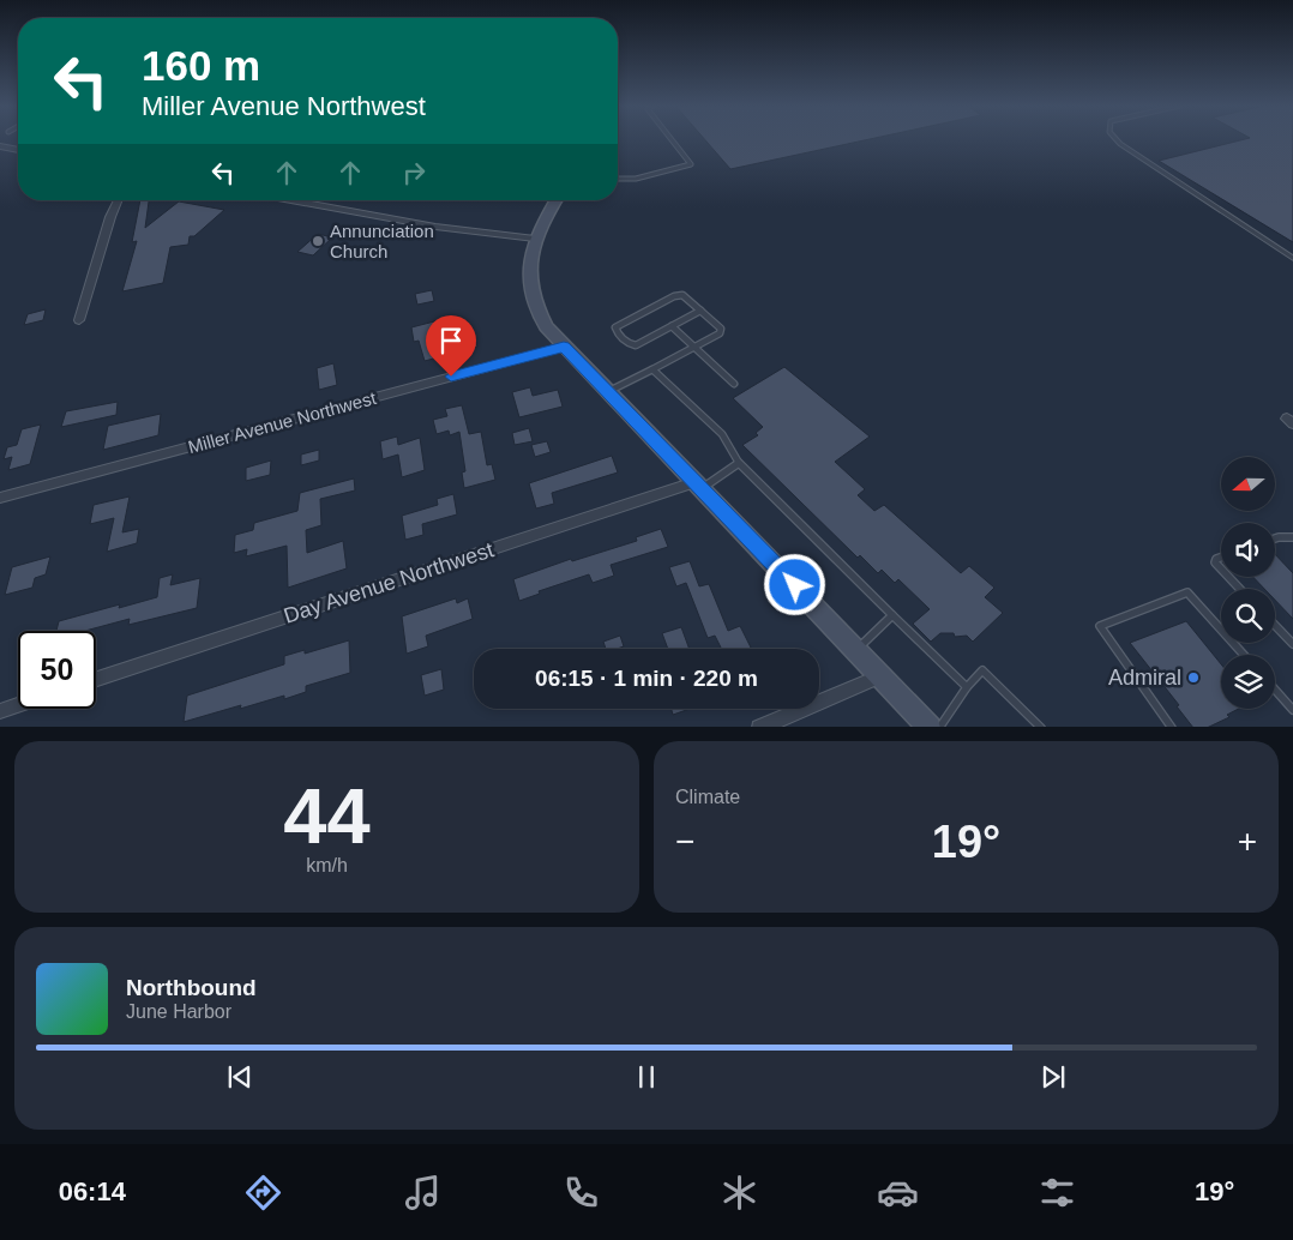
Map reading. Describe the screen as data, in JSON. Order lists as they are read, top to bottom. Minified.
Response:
{"streets":{"street":["Miller Avenue Northwest","Day Avenue Northwest"]},"places":["Annunciation Church","Admiral"],"north":"left","page":{"turn":["160 m","Miller Avenue Northwest"],"limit":"50","trip":"06:15 · 1 min · 220 m","tile":[["44","km/h"],"Climate"],"heat":["−","19°","+"],"song":["Northbound","June Harbor"],"tabs":["06:14","19°"]}}
